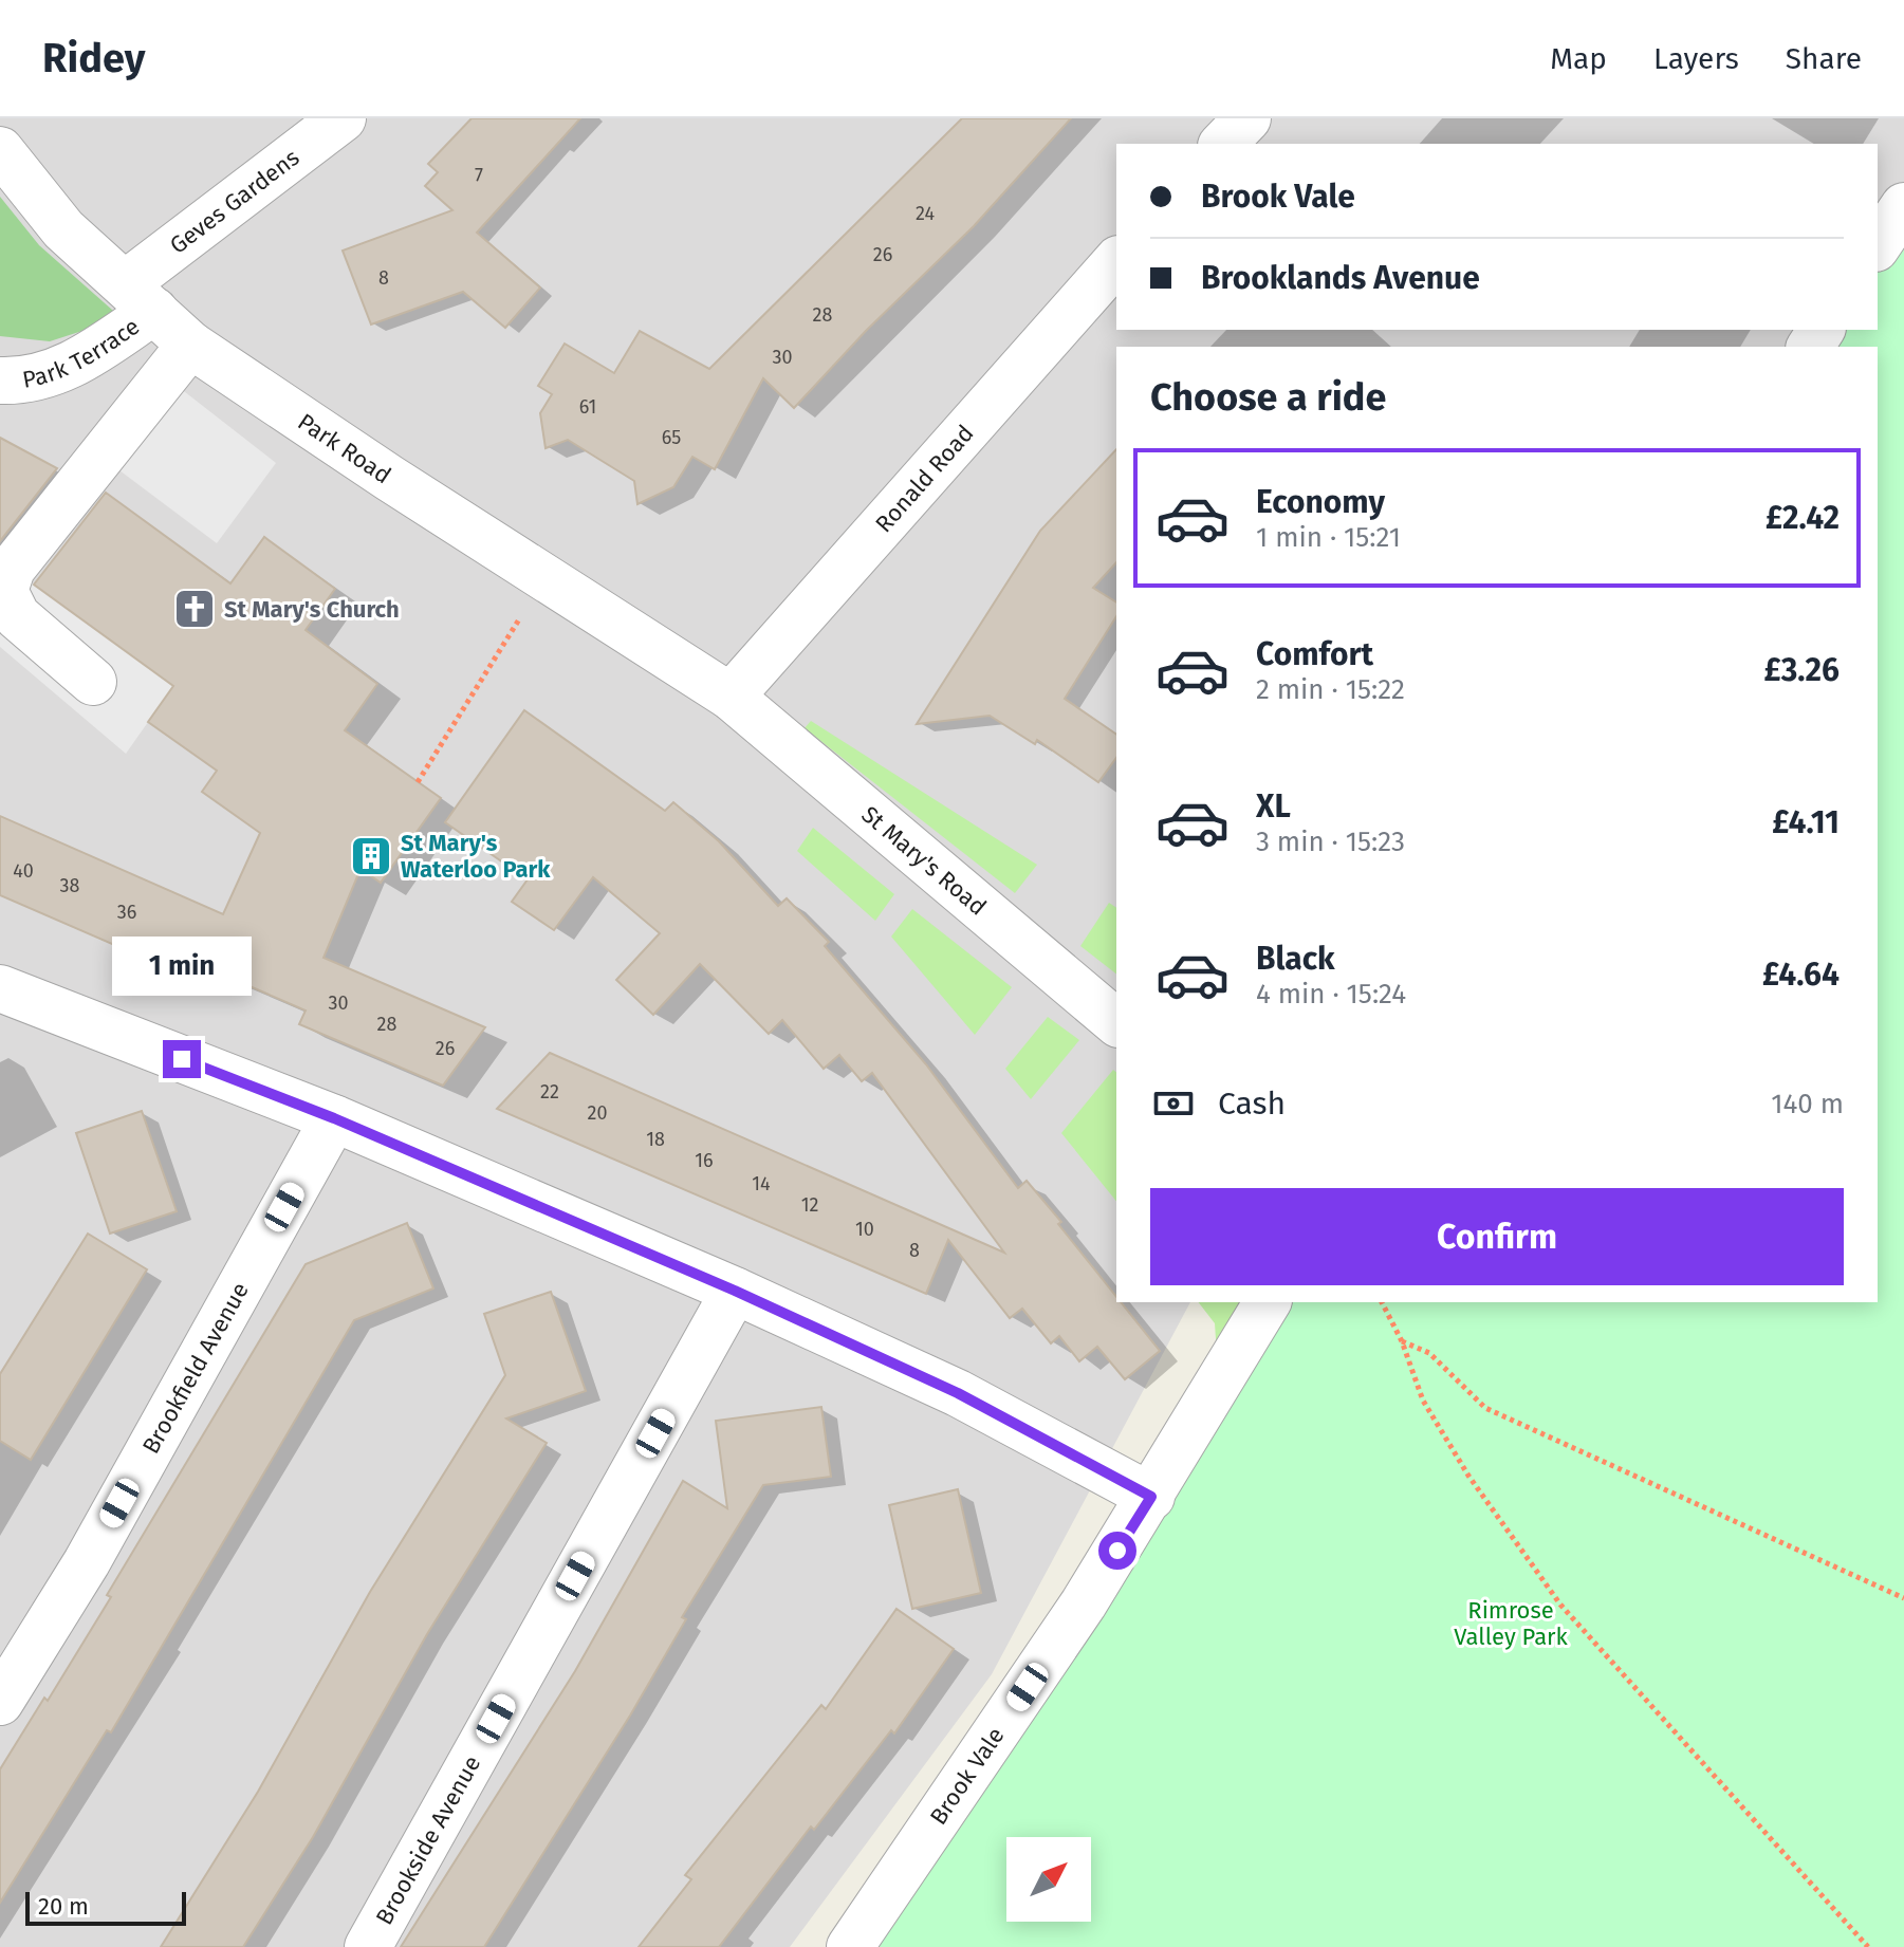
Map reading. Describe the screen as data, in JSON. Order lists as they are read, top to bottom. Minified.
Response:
{"streets":{"street":["Geves Gardens","Park Terrace","Park Road","Ronald Road","St Mary's Road","Brookfield Avenue","Brook Vale","Brookside Avenue"]},"crossings":[["Geves Gardens","Park Terrace"],["Geves Gardens","Park Road"],["Park Terrace","Park Road"],["Park Road","Ronald Road"],["Park Road","St Mary's Road"],["Ronald Road","St Mary's Road"]],"parks":["Rimrose Valley Park"],"places":{"church":["St Mary's Church"],"building":["St Mary's Waterloo Park"]},"house_numbers":["7","24","26","8","28","30","61","65","40","38","36","30","28","26","22","20","18","16","14","12","10","8"],"scale_bar":"20 m","north":"top right","page":{"header":"Ridey","nav":["Map","Layers","Share"],"banner":["Brook Vale","Brooklands Avenue"],"heading":"Choose a ride","list":[{"name":"Economy","note":"1 min · 15:21","value":"£2.42"},{"name":"Comfort","note":"2 min · 15:22","value":"£3.26"},{"name":"XL","note":"3 min · 15:23","value":"£4.11"},{"name":"Black","note":"4 min · 15:24","value":"£4.64"}],"bubble":"1 min","pay":["Cash","140 m"],"buttons":"Confirm","scale":"20 m"}}
